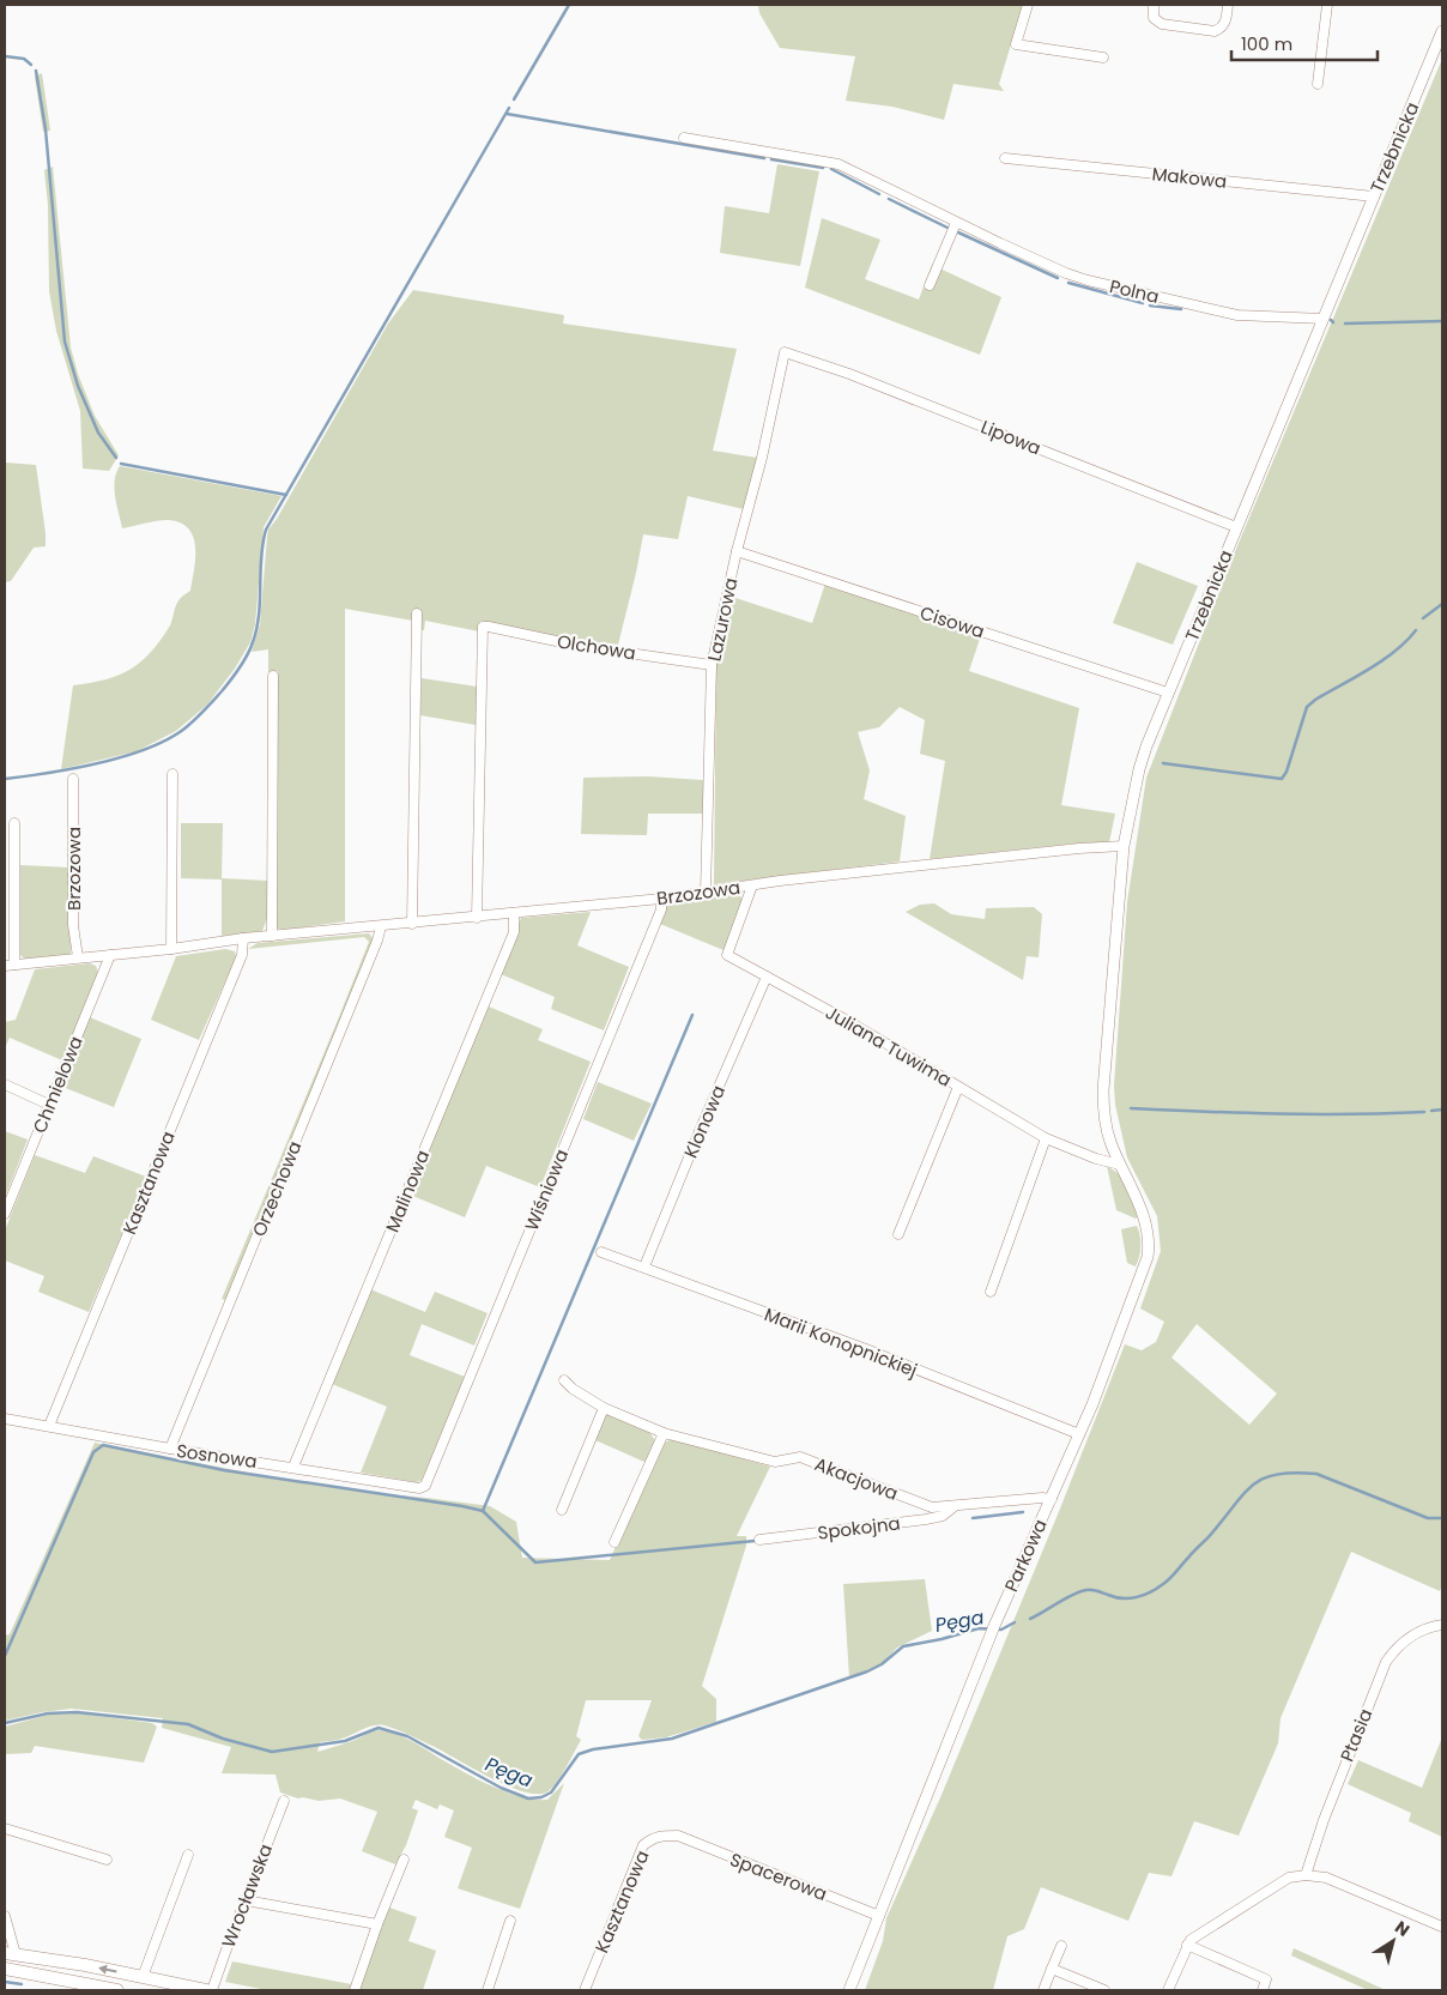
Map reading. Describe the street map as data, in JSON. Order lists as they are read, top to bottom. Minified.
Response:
{"streets":{"street":["Trzebnicka","Makowa","Polna","Lipowa","Lazurowa","Cisowa","Olchowa","Brzozowa","Juliana Tuwima","Chmielowa","Klonowa","Kasztanowa","Orzechowa","Wiśniowa","Malinowa","Marii Konopnickiej","Sosnowa","Akacjowa","Spokojna","Parkowa","Ptasia","Spacerowa","Wrocławska"]},"crossings":[["Trzebnicka","Makowa"],["Trzebnicka","Polna"],["Trzebnicka","Lipowa"],["Trzebnicka","Cisowa"],["Trzebnicka","Brzozowa"],["Trzebnicka","Juliana Tuwima"],["Trzebnicka","Parkowa"],["Lipowa","Lazurowa"],["Lazurowa","Cisowa"],["Lazurowa","Olchowa"],["Lazurowa","Brzozowa"],["Olchowa","Brzozowa"],["Brzozowa","Juliana Tuwima"],["Brzozowa","Chmielowa"],["Brzozowa","Kasztanowa"],["Brzozowa","Orzechowa"],["Brzozowa","Wiśniowa"],["Brzozowa","Malinowa"],["Juliana Tuwima","Klonowa"],["Klonowa","Marii Konopnickiej"],["Kasztanowa","Sosnowa"],["Kasztanowa","Spacerowa"],["Orzechowa","Sosnowa"],["Wiśniowa","Sosnowa"],["Malinowa","Sosnowa"],["Marii Konopnickiej","Parkowa"],["Akacjowa","Spokojna"],["Akacjowa","Parkowa"],["Parkowa","Spacerowa"]],"water":["Pęga"],"scale_bar":"100 m","north":"top right"}
